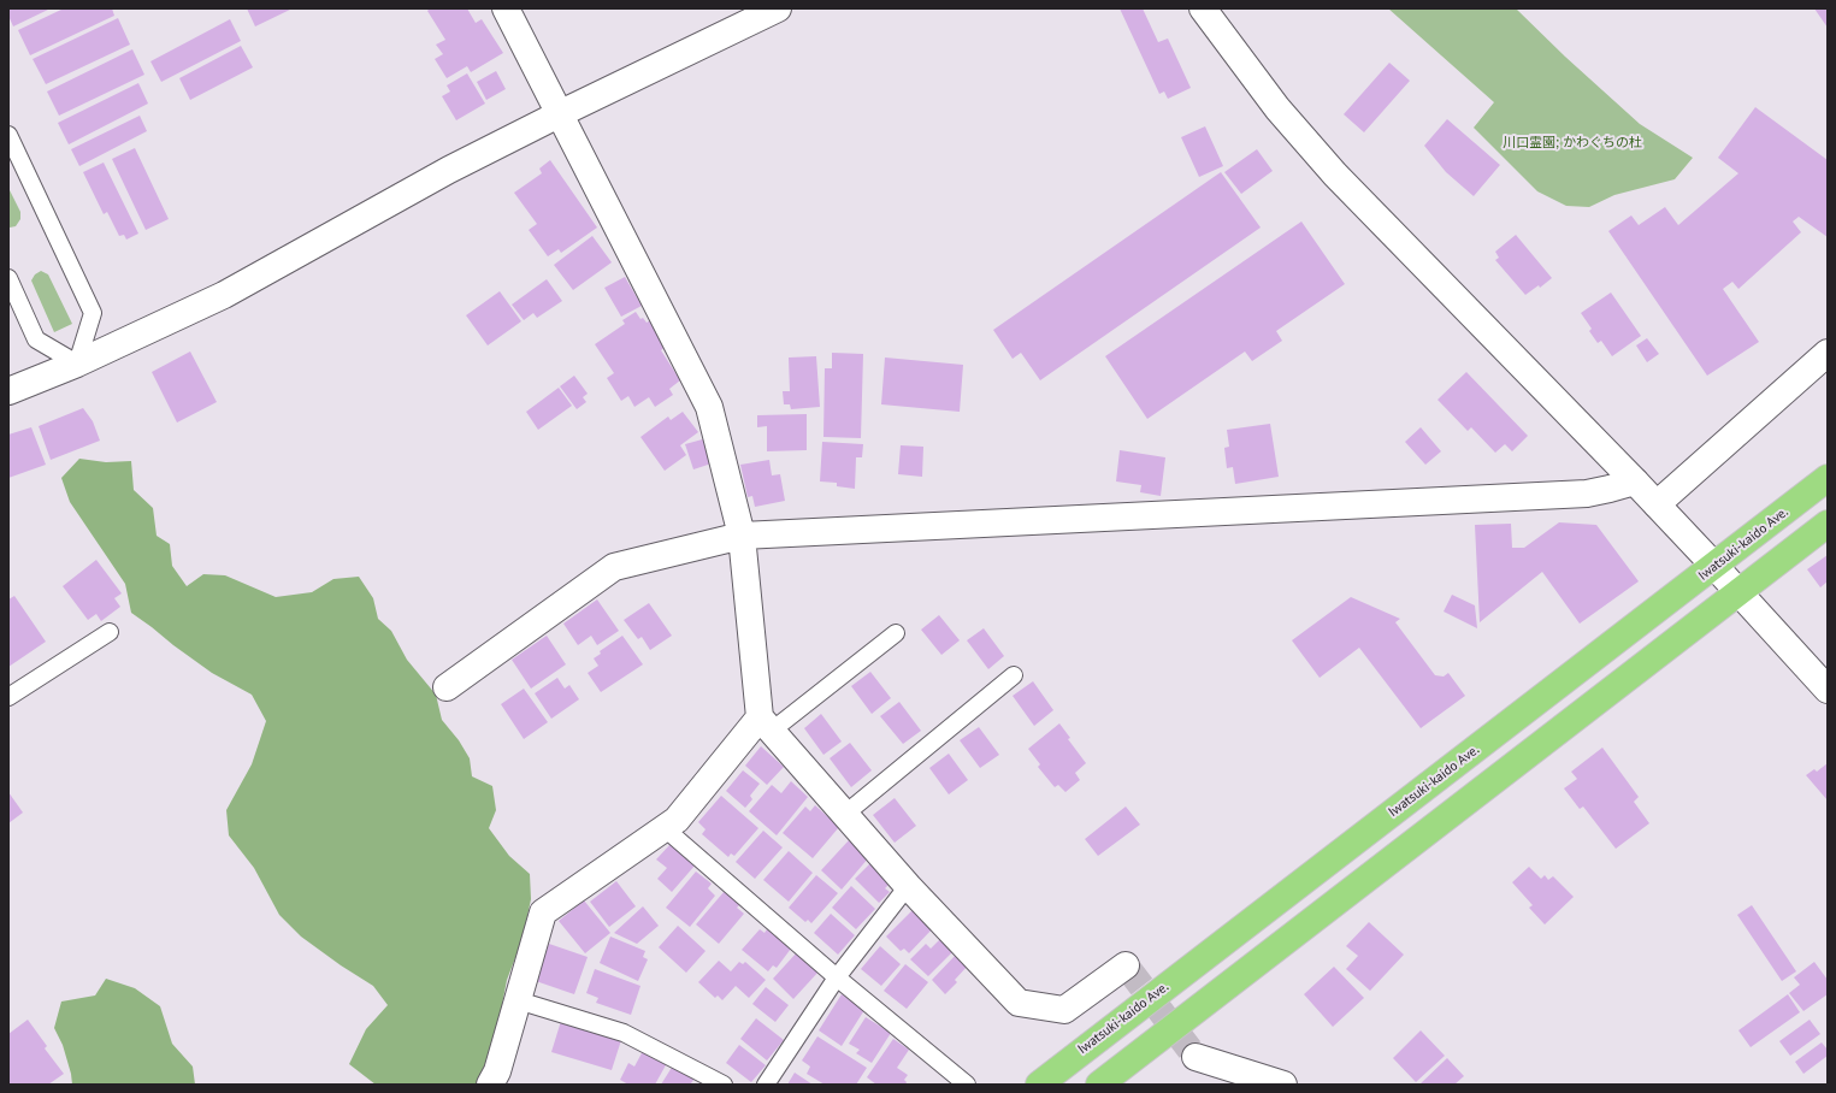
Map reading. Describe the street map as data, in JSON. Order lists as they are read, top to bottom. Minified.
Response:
{"streets":{"highway":["Iwatsuki-kaido Ave."]},"parks":["川口霊園; かわぐちの杜"]}
